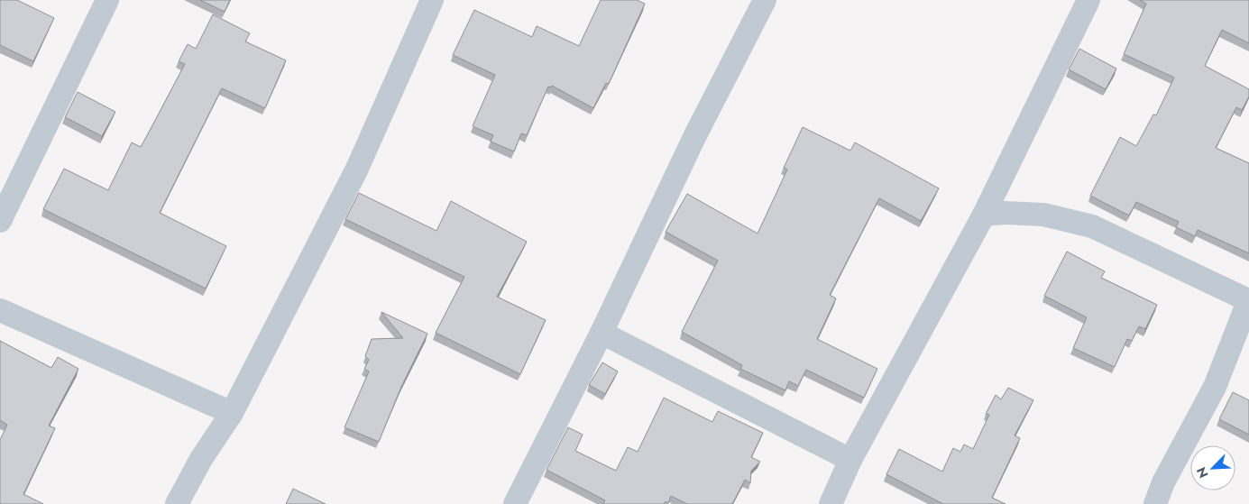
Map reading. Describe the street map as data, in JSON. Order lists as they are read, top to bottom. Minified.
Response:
{"north":"bottom left"}
